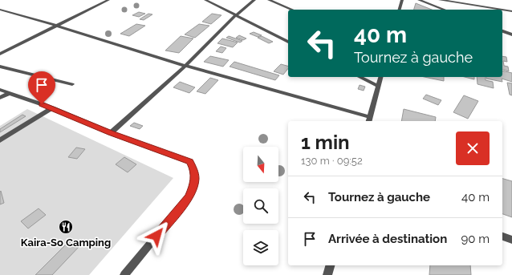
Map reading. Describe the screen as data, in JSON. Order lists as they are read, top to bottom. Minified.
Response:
{"places":{"restaurant":["Kaira-So Camping"]},"north":"bottom","page":{"turn":["40 m","Tournez à gauche"],"heading":["1 min","130 m · 09:52"],"list":[{"name":"Tournez à gauche","value":"40 m"},{"name":"Arrivée à destination","value":"90 m"}]}}
